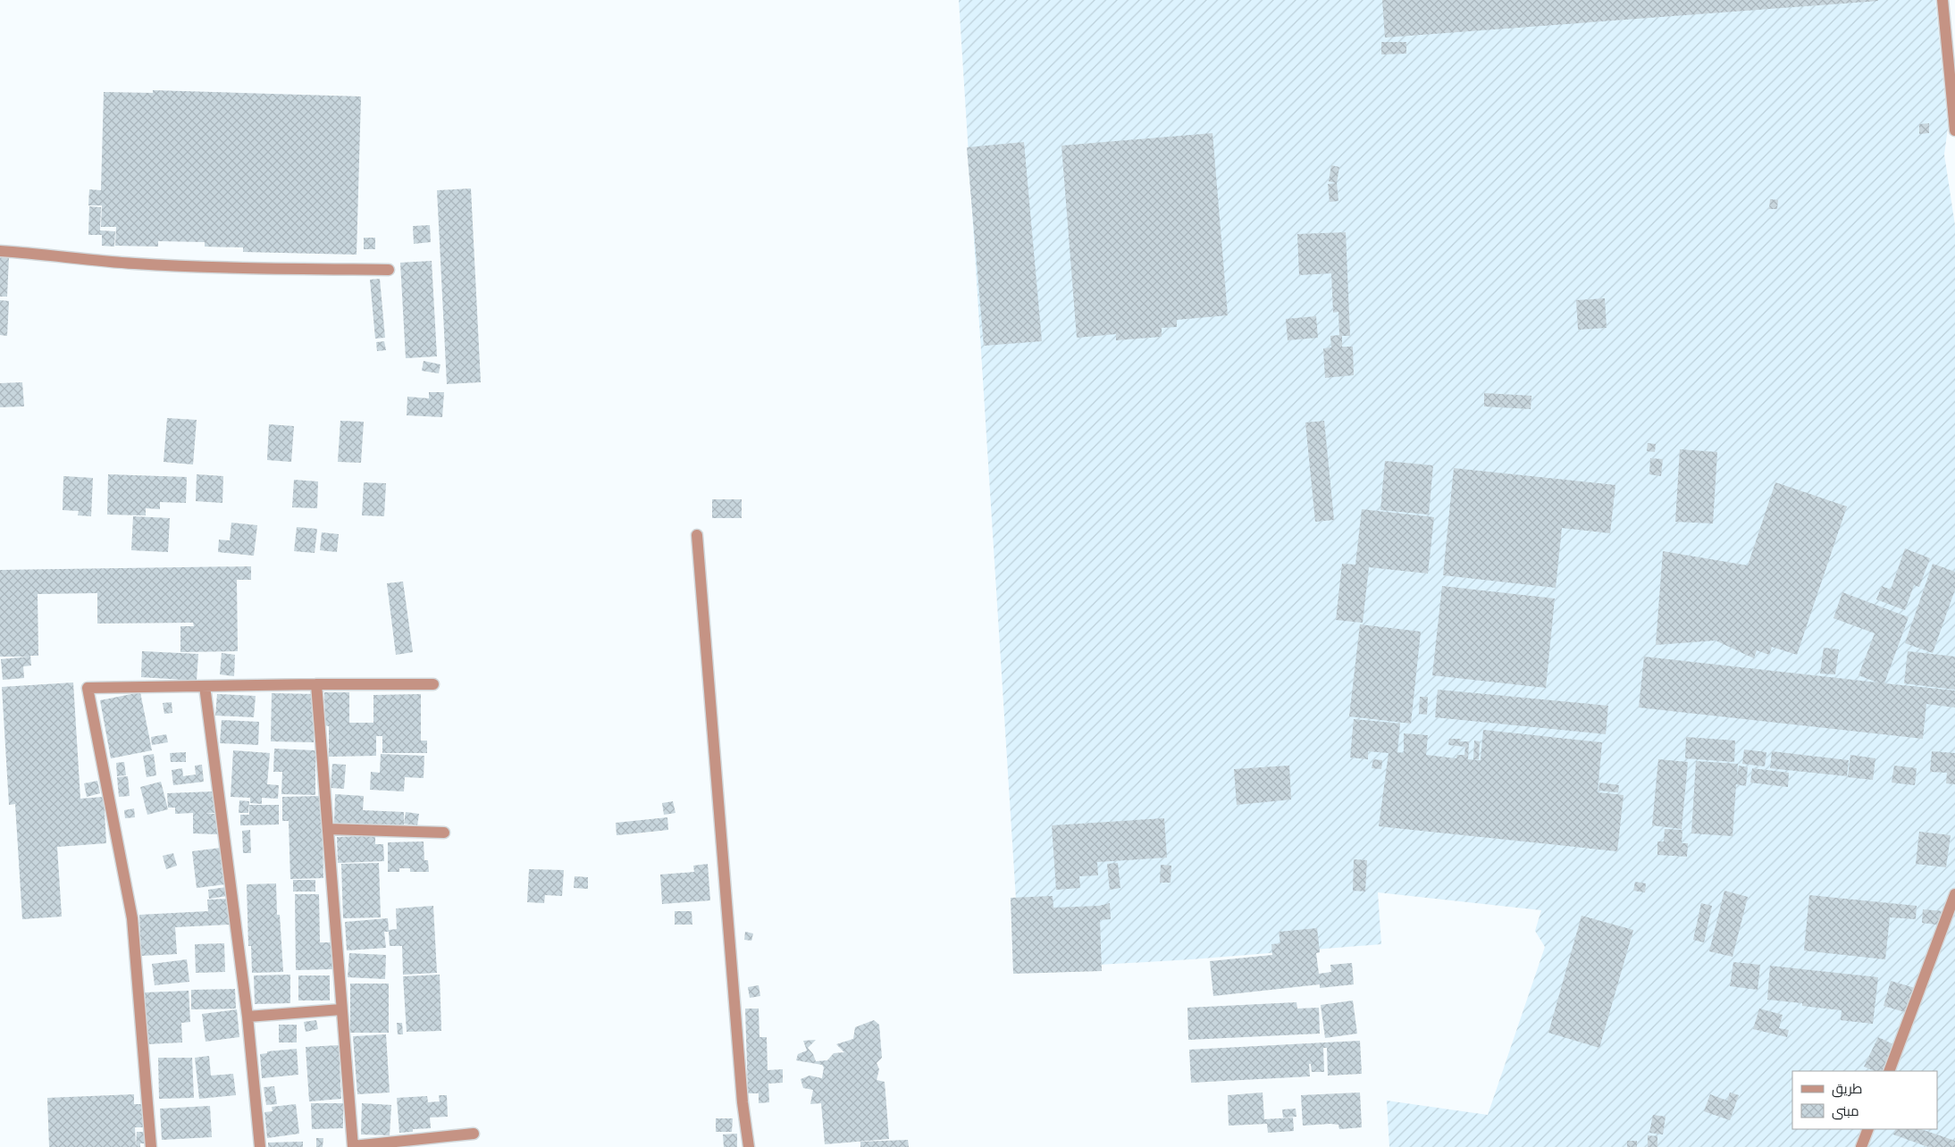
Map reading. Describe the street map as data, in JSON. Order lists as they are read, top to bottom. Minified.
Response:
{"legend":["طريق","مبنى"]}
